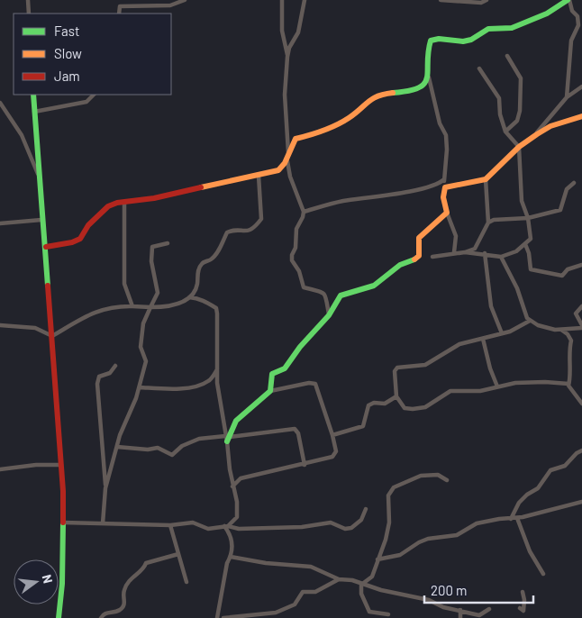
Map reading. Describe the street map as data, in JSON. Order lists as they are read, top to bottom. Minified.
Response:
{"legend":["Fast","Slow","Jam"],"scale_bar":"200 m","north":"right"}
